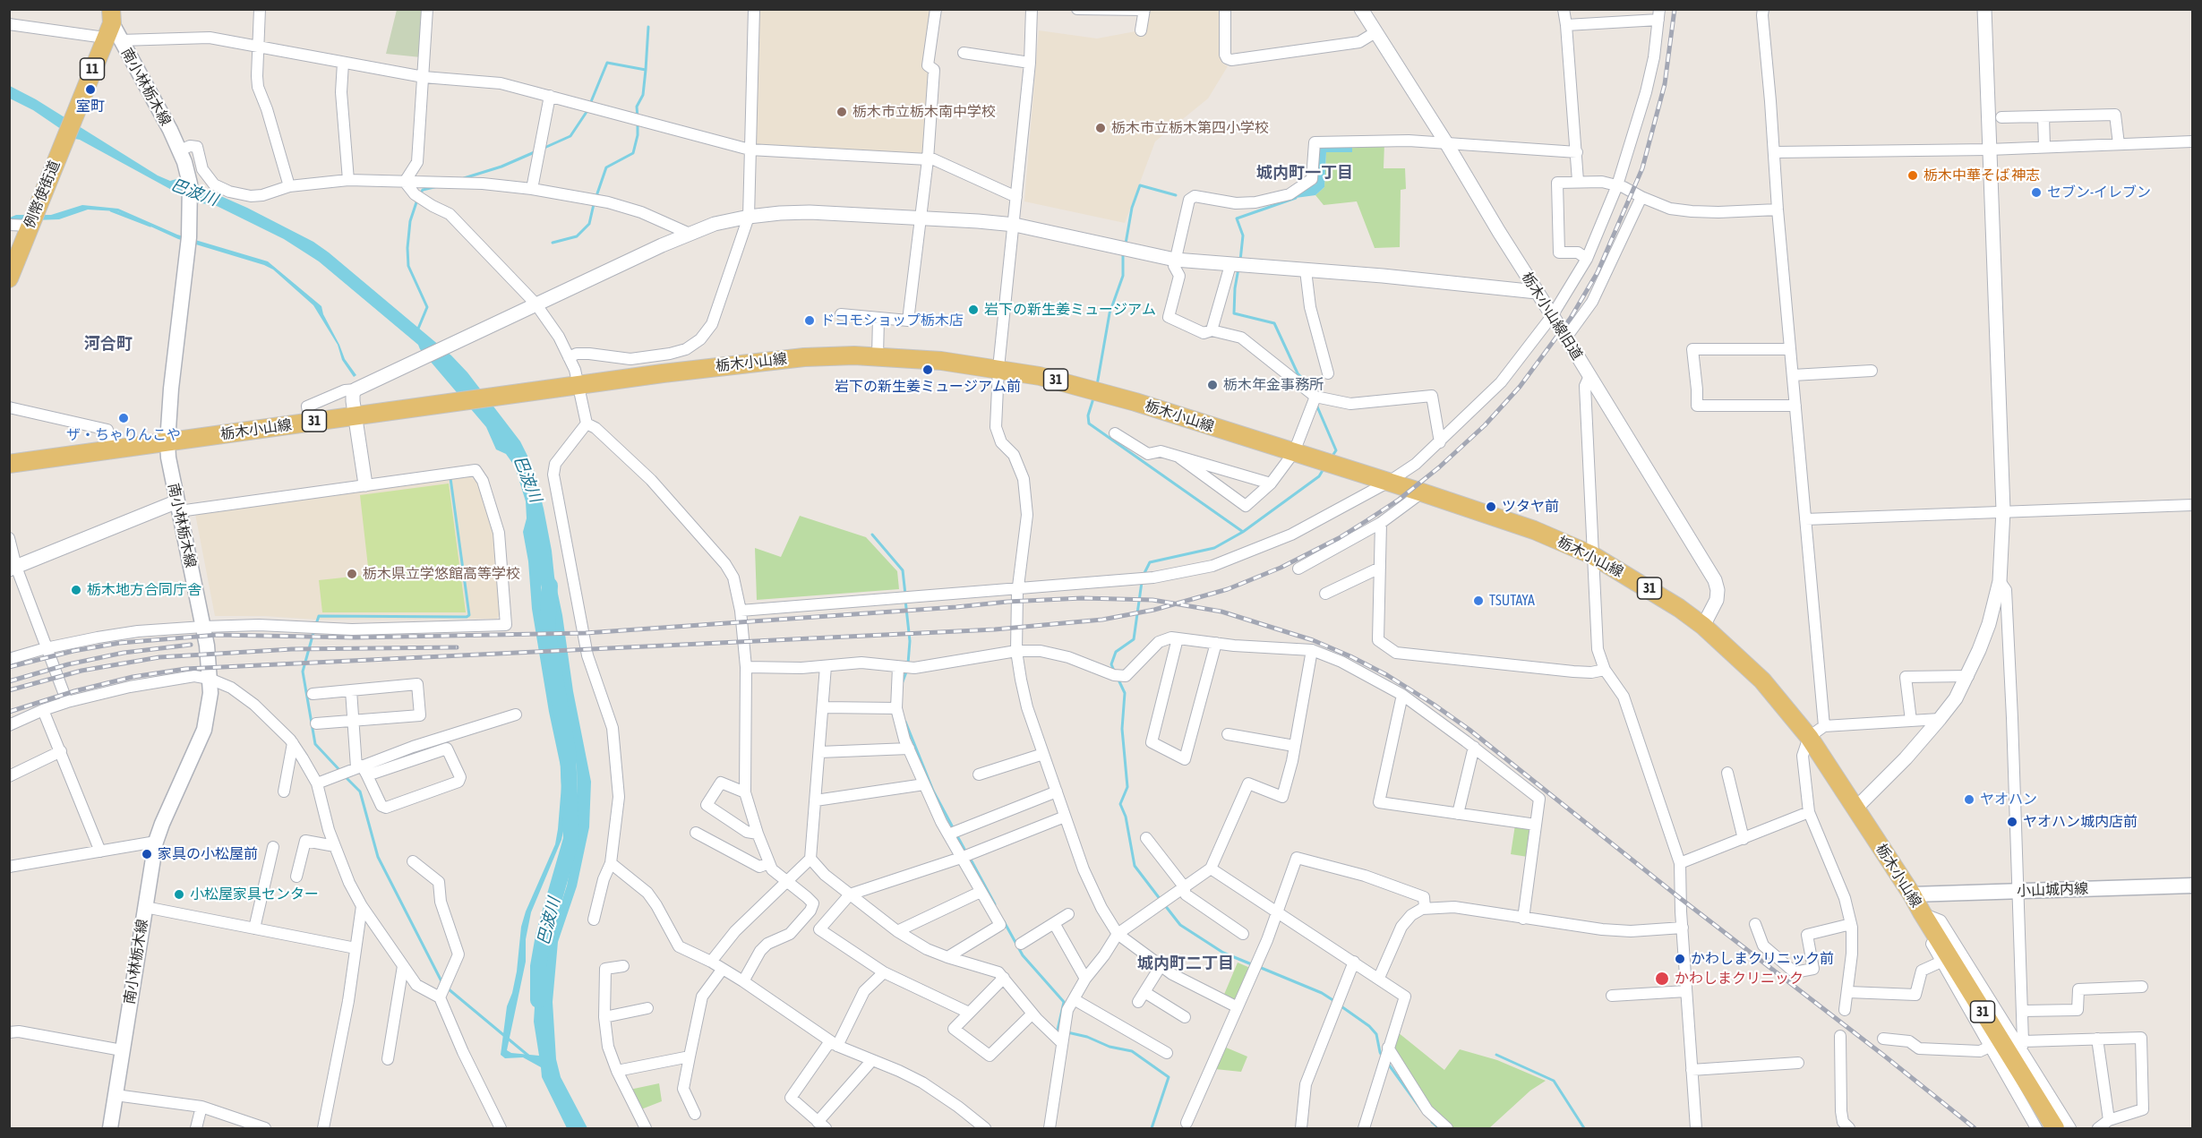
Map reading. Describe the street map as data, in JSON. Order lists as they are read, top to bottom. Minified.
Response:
{"streets":{"main road":["11","南小林栃木線","例幣使街道","栃木小山線","31","小山城内線"],"street":["栃木小山線旧道"]},"crossings":[["南小林栃木線","例幣使街道"],["南小林栃木線","栃木小山線"],["栃木小山線旧道","栃木小山線"],["栃木小山線","小山城内線"]],"districts":["城内町一丁目","河合町","城内町二丁目"],"water":["巴波川"],"places":["室町","栃木市立栃木南中学校","栃木市立栃木第四小学校","栃木中華そば 神志","セブン-イレブン","岩下の新生姜ミュージアム","ドコモショップ栃木店","岩下の新生姜ミュージアム前","栃木年金事務所","ザ・ちゃりんこや","ツタヤ前","栃木県立学悠館高等学校","栃木地方合同庁舎","TSUTAYA","ヤオハン","ヤオハン城内店前","家具の小松屋前","小松屋家具センター","かわしまクリニック前","かわしまクリニック"]}
